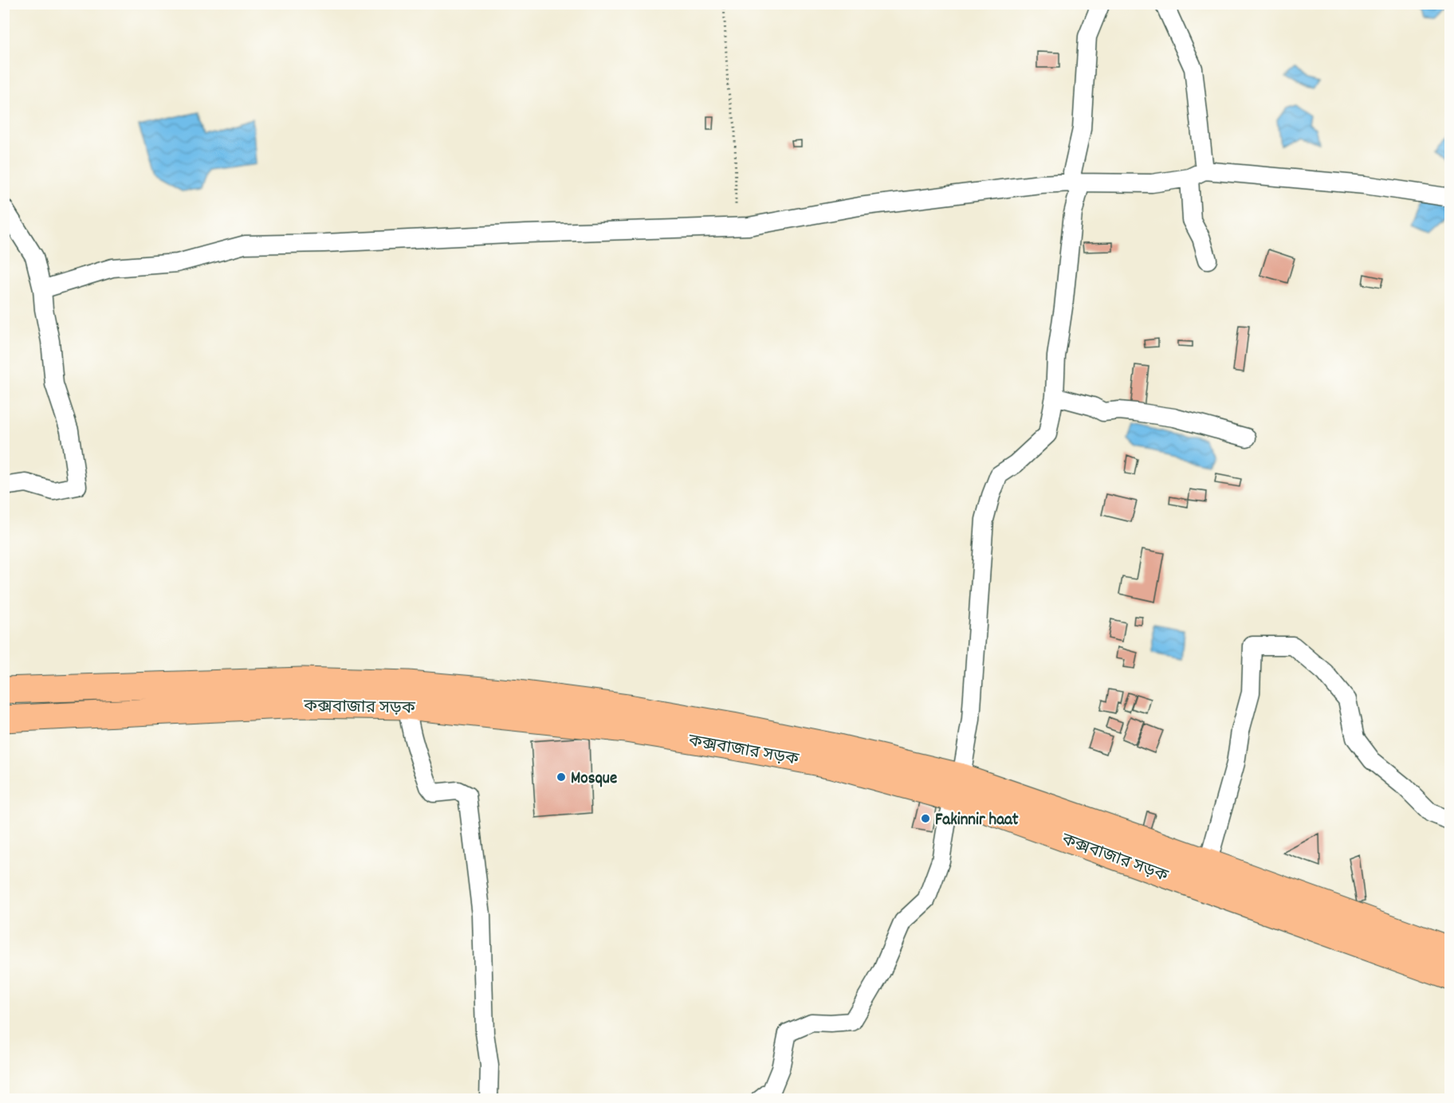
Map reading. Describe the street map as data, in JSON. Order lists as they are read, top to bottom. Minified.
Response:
{"streets":{"highway":["কক্সবাজার সড়ক"]},"places":["Mosque","Fakinnir haat"]}
